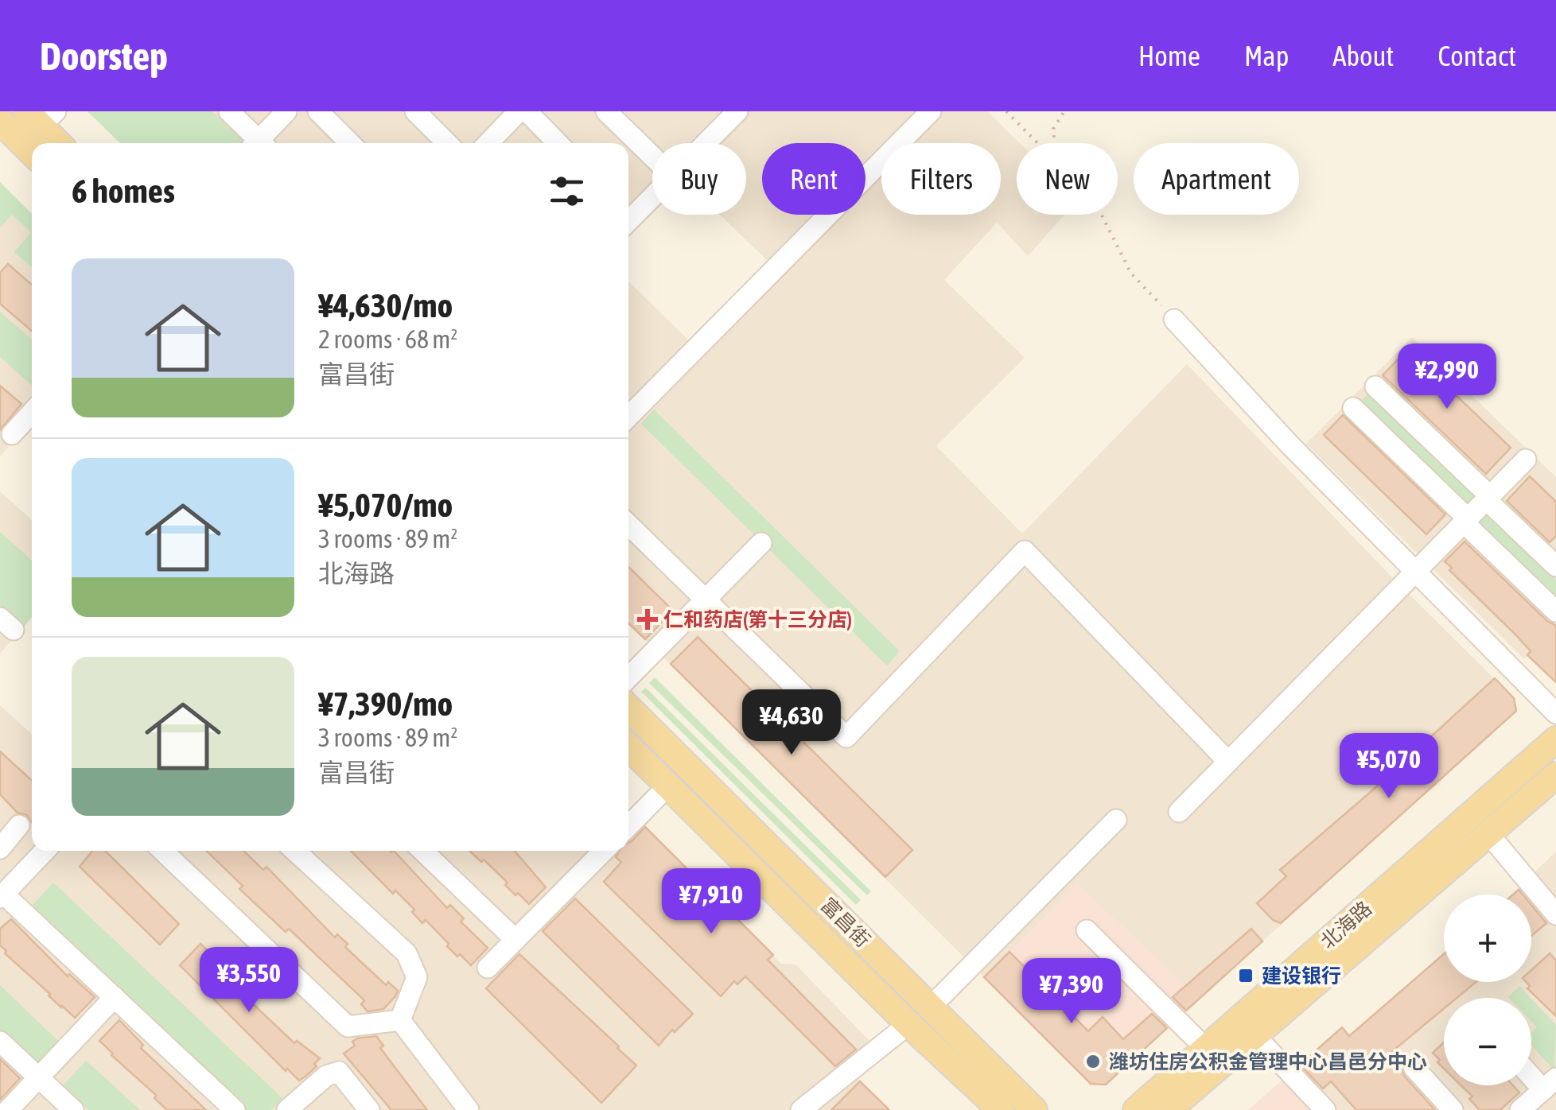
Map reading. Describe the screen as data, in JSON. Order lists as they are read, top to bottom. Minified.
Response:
{"streets":{"main road":["富昌街","北海路"]},"places":{"health":["仁和药店(第十三分店)"],"transit":["建设银行"],"other":["潍坊住房公积金管理中心昌邑分中心"]},"page":{"header":"Doorstep","nav":["Home","Map","About","Contact"],"chip":["Buy","Rent","Filters","New","Apartment"],"heading":"6 homes","list":[{"name":"¥4,630/mo","note":"2 rooms · 68 m² · 富昌街"},{"name":"¥5,070/mo","note":"3 rooms · 89 m² · 北海路"},{"name":"¥7,390/mo","note":"3 rooms · 89 m² · 富昌街"}],"price":["¥2,990","¥4,630","¥5,070","¥7,910","¥3,550","¥7,390"],"map_buttons":["+","−"]}}
